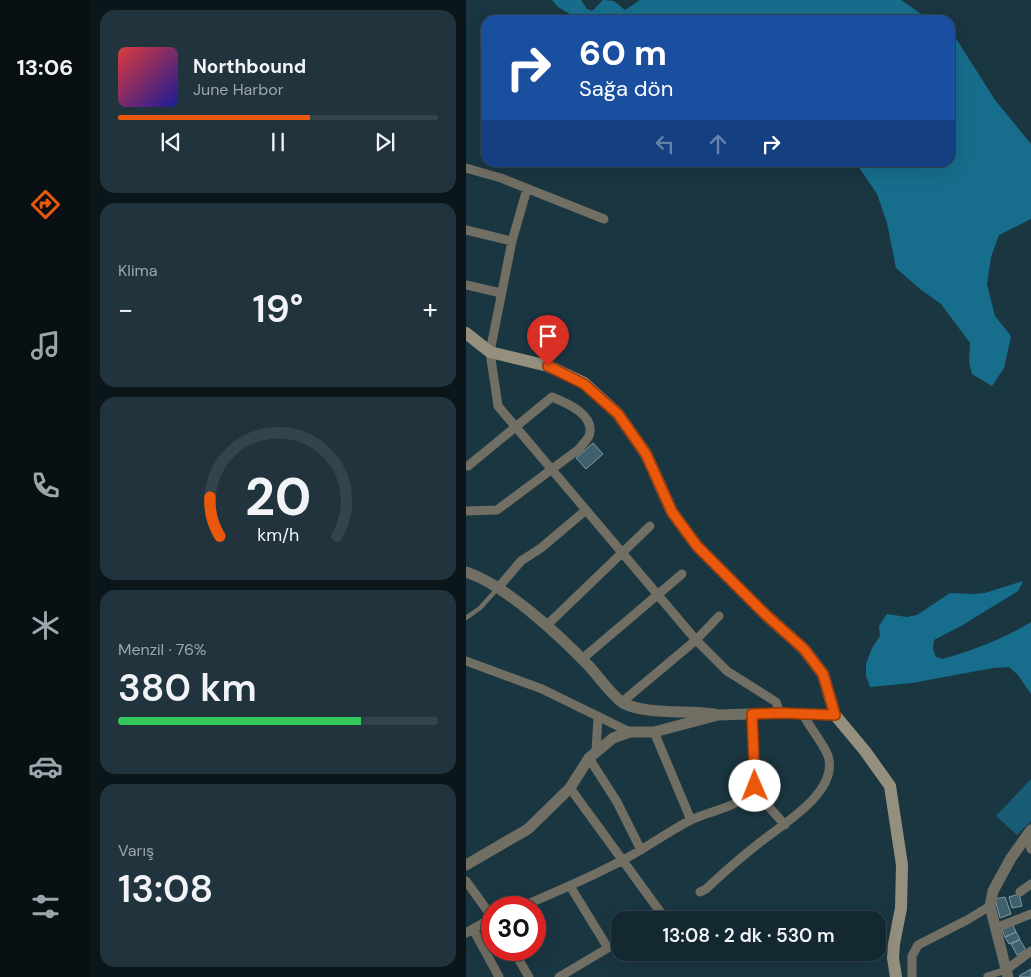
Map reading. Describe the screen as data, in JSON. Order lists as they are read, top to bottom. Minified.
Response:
{"page":{"tabs":"13:06","turn":["60 m","Sağa dön"],"song":["Northbound","June Harbor"],"tile":["Klima",["Menzil · 76%","380 km"],["Varış","13:08"]],"heat":["−","19°","+"],"limit":"30","trip":"13:08 · 2 dk · 530 m","gauge":["20","km/h"]}}
